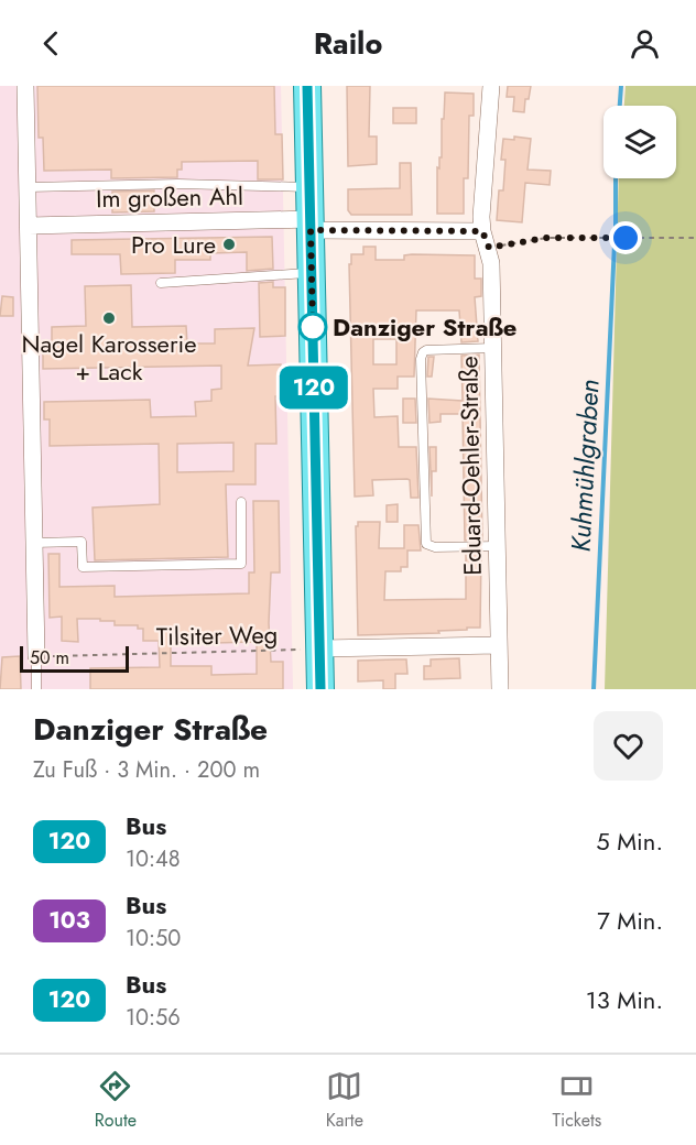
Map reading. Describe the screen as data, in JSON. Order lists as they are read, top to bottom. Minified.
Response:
{"streets":{"street":["Im großen Ahl","Eduard-Oehler-Straße"],"path":["Tilsiter Weg"]},"water":["Kuhmühlgraben"],"places":["Pro Lure","Nagel Karosserie + Lack","Danziger Straße"],"lines":["bus line 120"],"scale_bar":"50 m","page":{"header":"Railo","on_map":"120","scale":"50 m","heading":["Danziger Straße","Zu Fuß · 3 Min. · 200 m"],"list":[{"mark":"120","name":"Bus","note":"10:48","value":"5 Min."},{"mark":"103","name":"Bus","note":"10:50","value":"7 Min."},{"mark":"120","name":"Bus","note":"10:56","value":"13 Min."}],"tabs":["Route","Karte","Tickets"]}}
